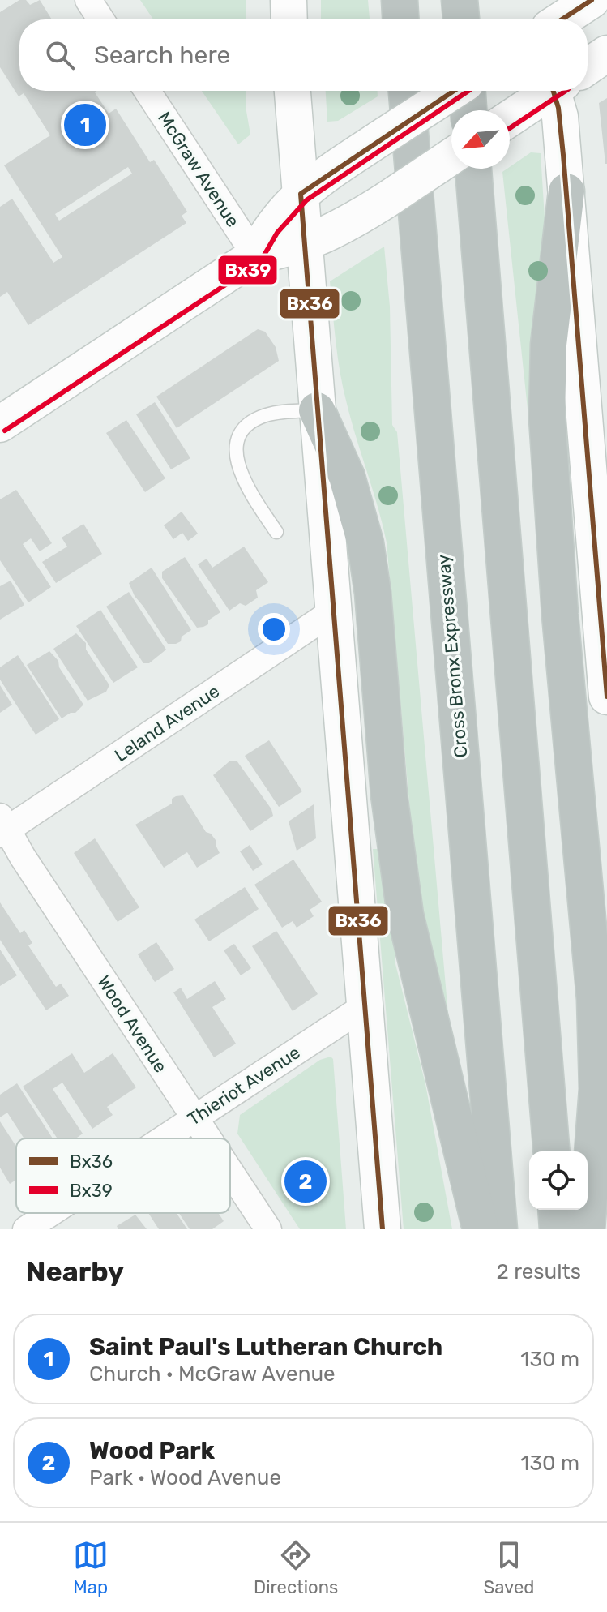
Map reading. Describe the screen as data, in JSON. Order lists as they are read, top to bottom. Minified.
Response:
{"streets":{"highway":["Cross Bronx Expressway"],"street":["McGraw Avenue","Leland Avenue","Wood Avenue","Thieriot Avenue"]},"crossings":[["Leland Avenue","Wood Avenue"],["Wood Avenue","Thieriot Avenue"]],"lines":["transit line Bx36","transit line Bx39"],"legend":["Bx36","Bx39"],"north":"bottom left","page":{"search":"Search here","pins":["1","2"],"heading":["Nearby","2 results"],"list":[{"mark":"1","name":"Saint Paul's Lutheran Church","note":"Church · McGraw Avenue","value":"130 m"},{"mark":"2","name":"Wood Park","note":"Park · Wood Avenue","value":"130 m"}],"nav":["Map","Directions","Saved"]}}
